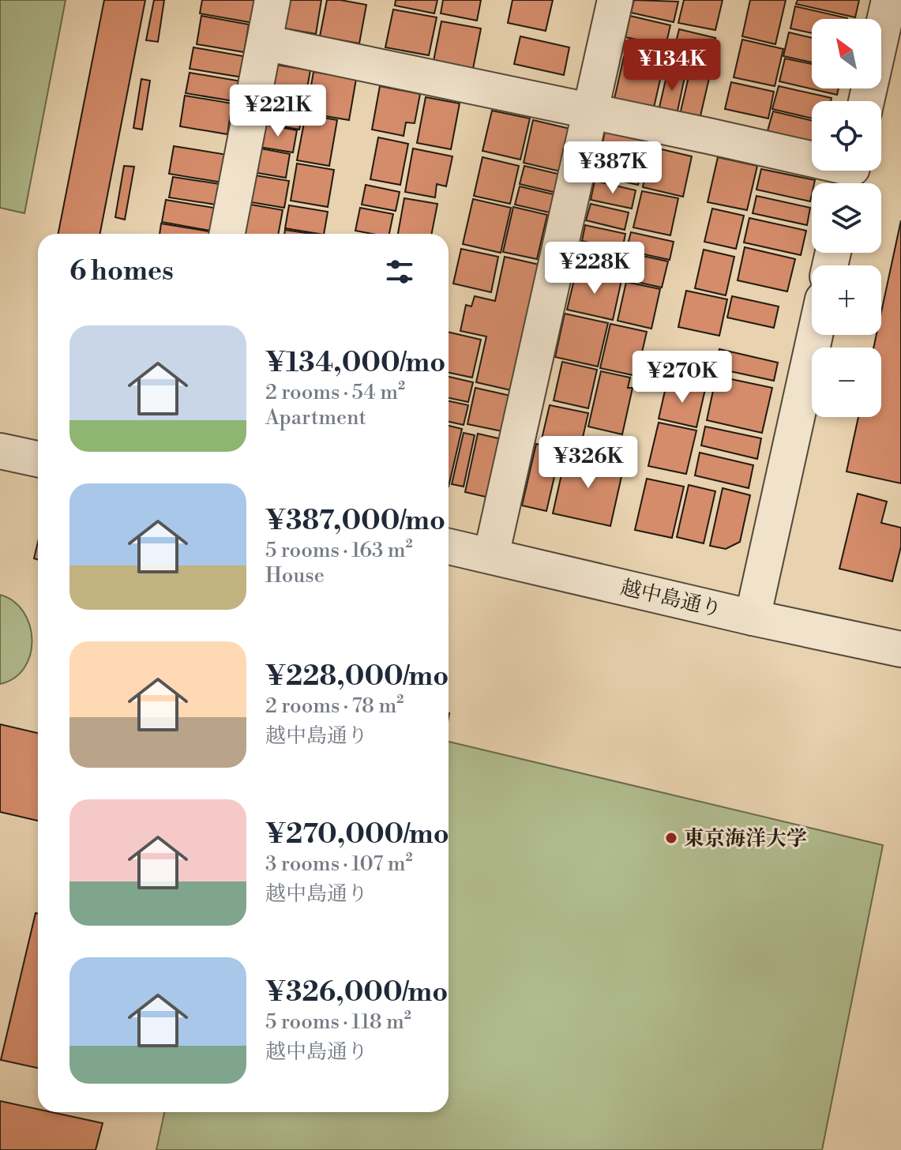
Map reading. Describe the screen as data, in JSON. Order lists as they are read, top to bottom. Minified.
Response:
{"streets":{"street":["越中島通り"]},"places":["東京海洋大学"],"north":"top left","page":{"map_buttons":["+","−"],"price":["¥134K","¥221K","¥387K","¥228K","¥270K","¥326K"],"heading":"6 homes","list":[{"name":"¥134,000/mo","note":"2 rooms · 54 m² · Apartment"},{"name":"¥387,000/mo","note":"5 rooms · 163 m² · House"},{"name":"¥228,000/mo","note":"2 rooms · 78 m² · 越中島通り"},{"name":"¥270,000/mo","note":"3 rooms · 107 m² · 越中島通り"},{"name":"¥326,000/mo","note":"5 rooms · 118 m² · 越中島通り"}]}}
